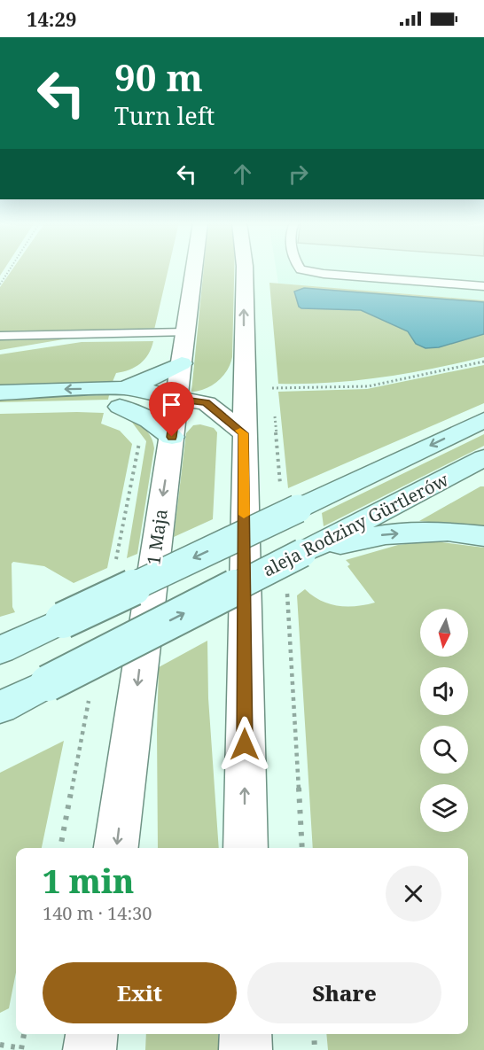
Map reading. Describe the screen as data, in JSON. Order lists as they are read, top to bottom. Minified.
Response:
{"streets":{"main road":["aleja Rodziny Gürtlerów"],"street":["1 Maja"]},"north":"bottom","page":{"status":"14:29","turn":["90 m","Turn left"],"heading":["1 min","140 m · 14:30"],"buttons":["Exit","Share"]}}
